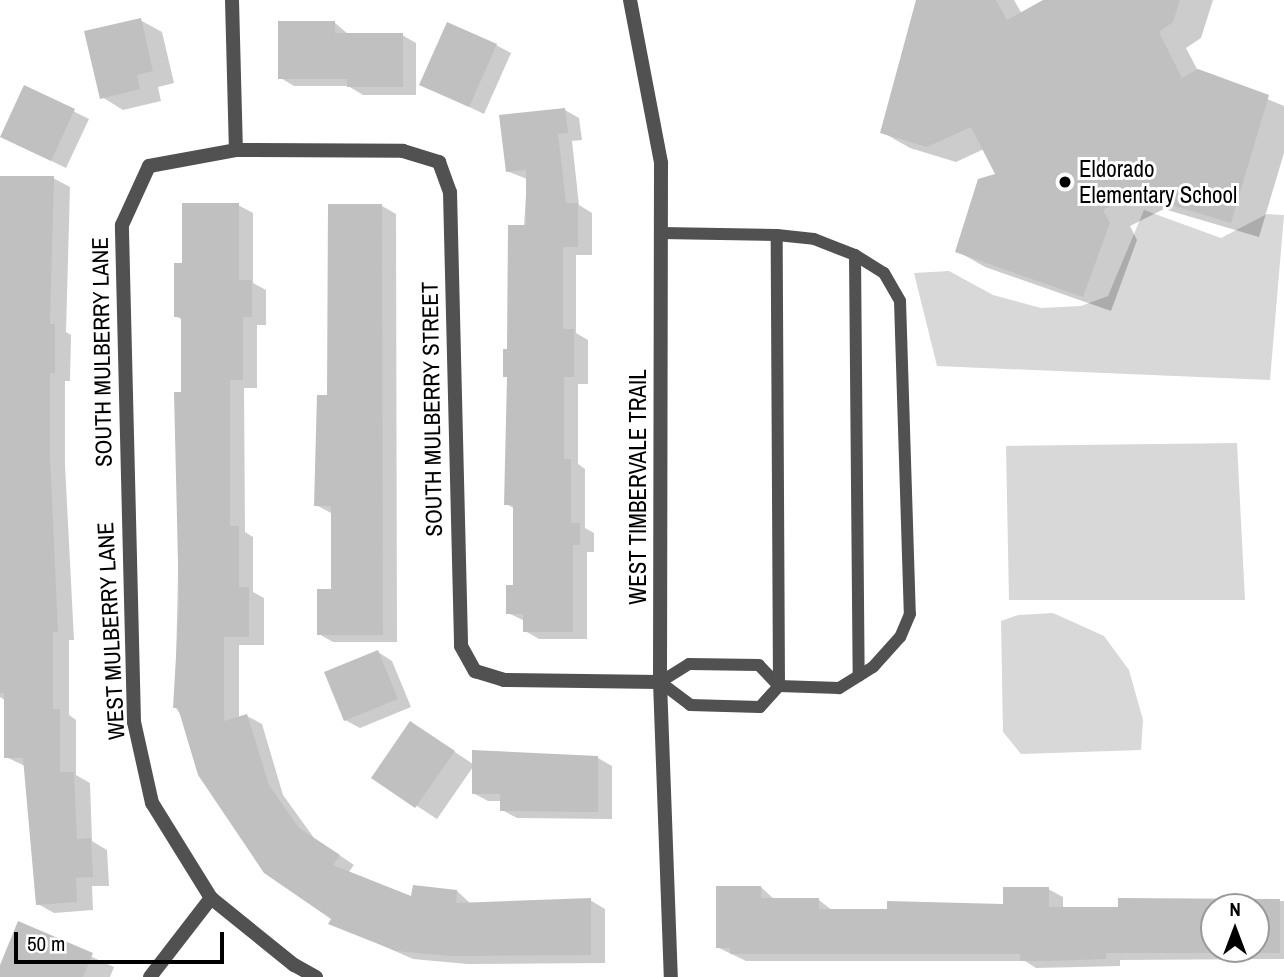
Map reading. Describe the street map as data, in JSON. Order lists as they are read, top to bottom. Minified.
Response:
{"streets":{"street":["SOUTH MULBERRY LANE","SOUTH MULBERRY STREET","WEST TIMBERVALE TRAIL","WEST MULBERRY LANE"]},"crossings":[["SOUTH MULBERRY LANE","SOUTH MULBERRY STREET"],["SOUTH MULBERRY LANE","WEST MULBERRY LANE"],["SOUTH MULBERRY STREET","WEST TIMBERVALE TRAIL"]],"places":["Eldorado Elementary School"],"scale_bar":"50 m","north":"top"}
